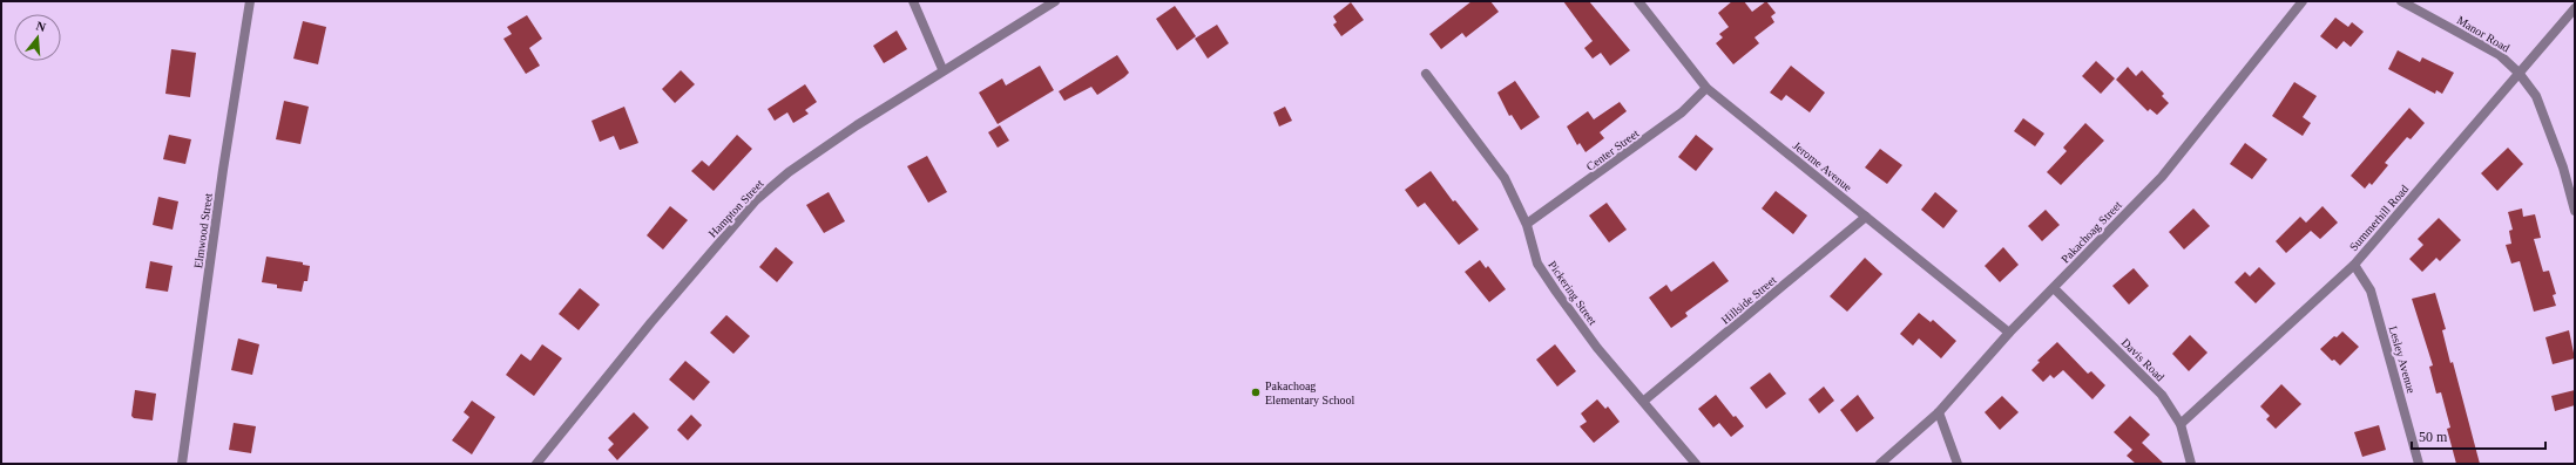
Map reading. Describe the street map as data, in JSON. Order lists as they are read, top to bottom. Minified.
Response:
{"streets":{"street":["Manor Road","Center Street","Jerome Avenue","Hampton Street","Summerhill Road","Elmwood Street","Pakachoag Street","Pickering Street","Hillside Street","Davis Road","Lesley Avenue"]},"crossings":[["Manor Road","Summerhill Road"],["Center Street","Jerome Avenue"],["Center Street","Pickering Street"],["Jerome Avenue","Pakachoag Street"],["Jerome Avenue","Hillside Street"],["Summerhill Road","Davis Road"],["Summerhill Road","Lesley Avenue"],["Pakachoag Street","Davis Road"],["Pickering Street","Hillside Street"]],"places":["Pakachoag Elementary School"],"scale_bar":"50 m","north":"top"}
